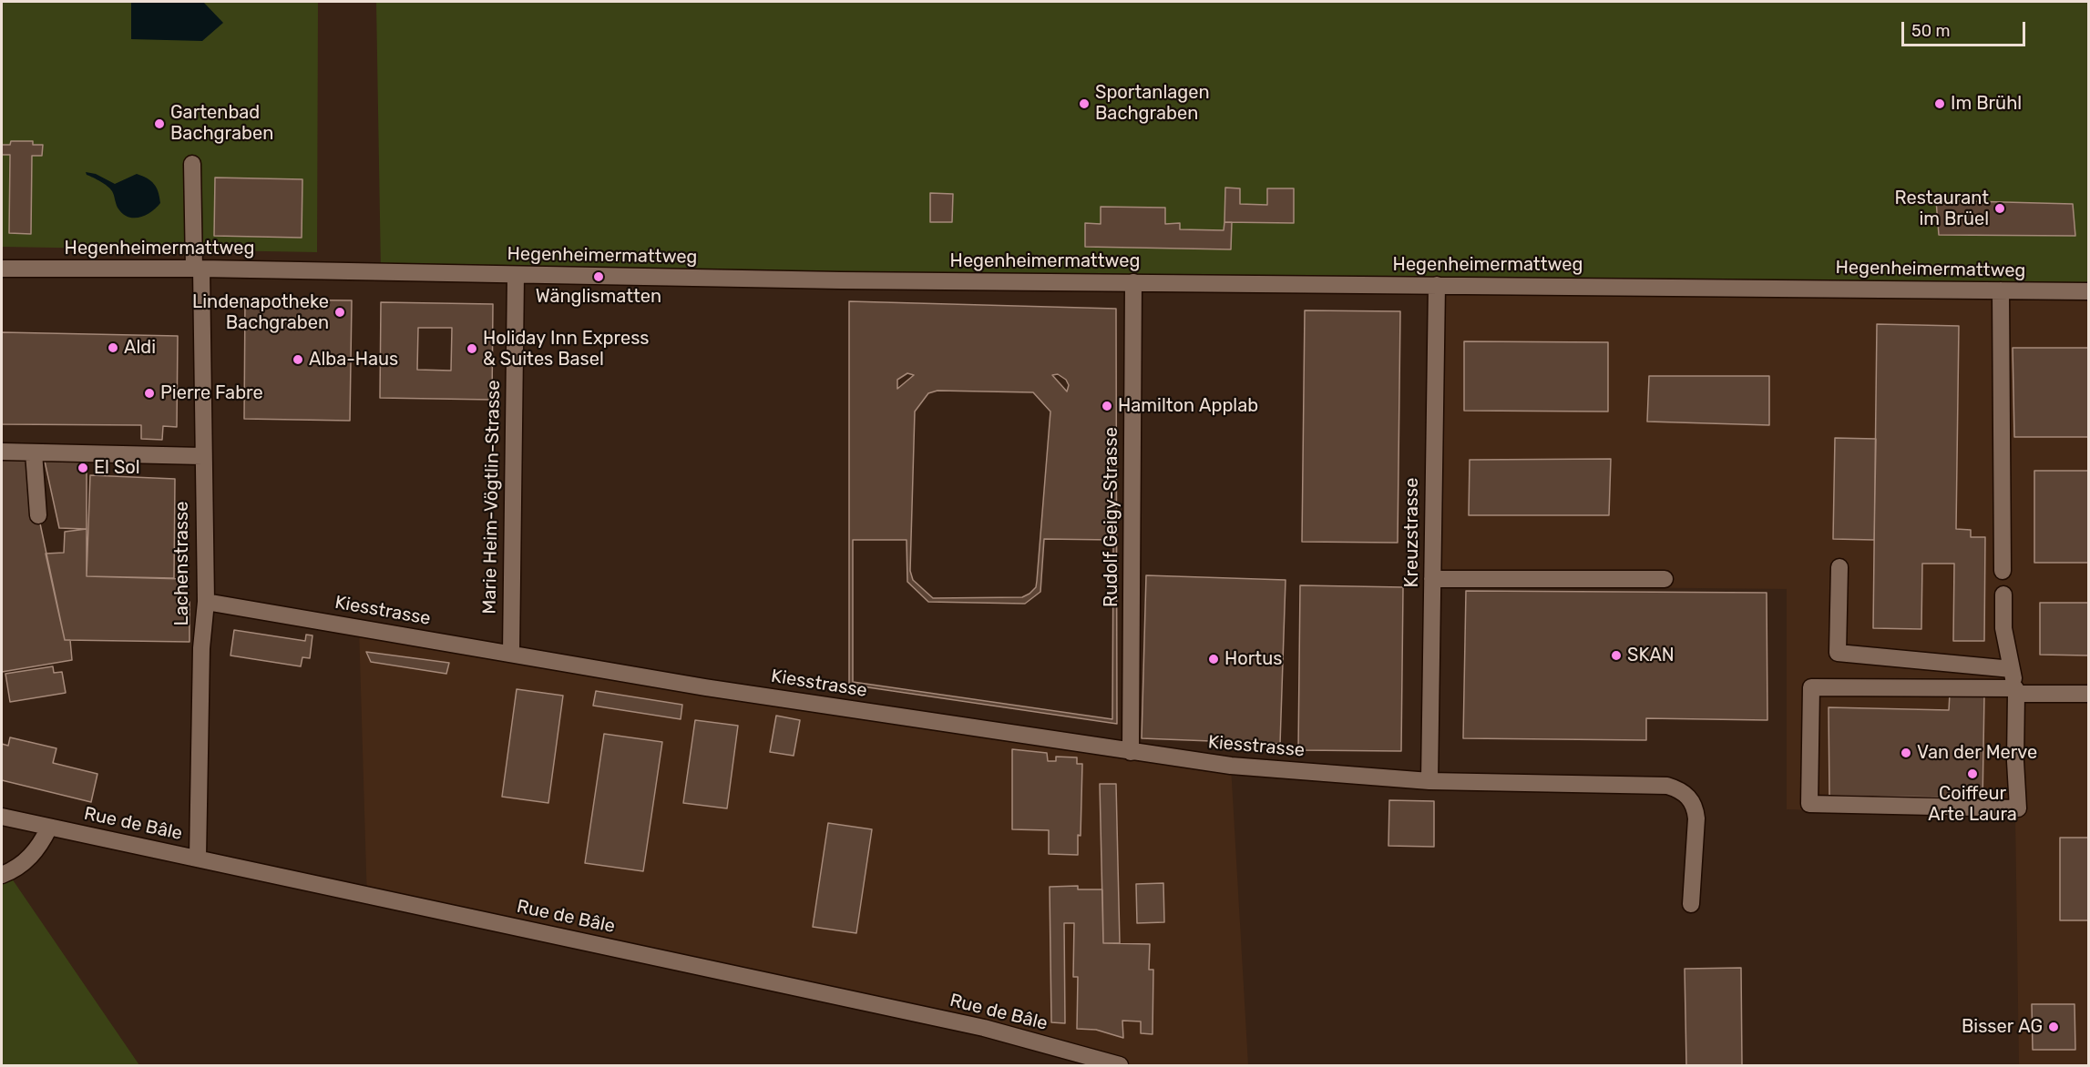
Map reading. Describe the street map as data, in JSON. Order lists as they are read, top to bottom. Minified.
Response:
{"streets":{"street":["Hegenheimermattweg","Marie Heim-Vögtlin-Strasse","Rudolf Geigy-Strasse","Kreuzstrasse","Lachenstrasse","Kiesstrasse","Rue de Bâle"]},"crossings":[["Hegenheimermattweg","Marie Heim-Vögtlin-Strasse"],["Hegenheimermattweg","Rudolf Geigy-Strasse"],["Hegenheimermattweg","Kreuzstrasse"],["Hegenheimermattweg","Lachenstrasse"],["Marie Heim-Vögtlin-Strasse","Kiesstrasse"],["Rudolf Geigy-Strasse","Kiesstrasse"],["Kreuzstrasse","Kiesstrasse"],["Lachenstrasse","Kiesstrasse"],["Lachenstrasse","Rue de Bâle"]],"places":["Sportanlagen Bachgraben","Im Brühl","Gartenbad Bachgraben","Restaurant im Brüel","Wänglismatten","Lindenapotheke Bachgraben","Aldi","Holiday Inn Express & Suites Basel","Alba-Haus","Pierre Fabre","Hamilton Applab","El Sol","SKAN","Hortus","Van der Merve","Coiffeur Arte Laura","Bisser AG"],"scale_bar":"50 m"}
